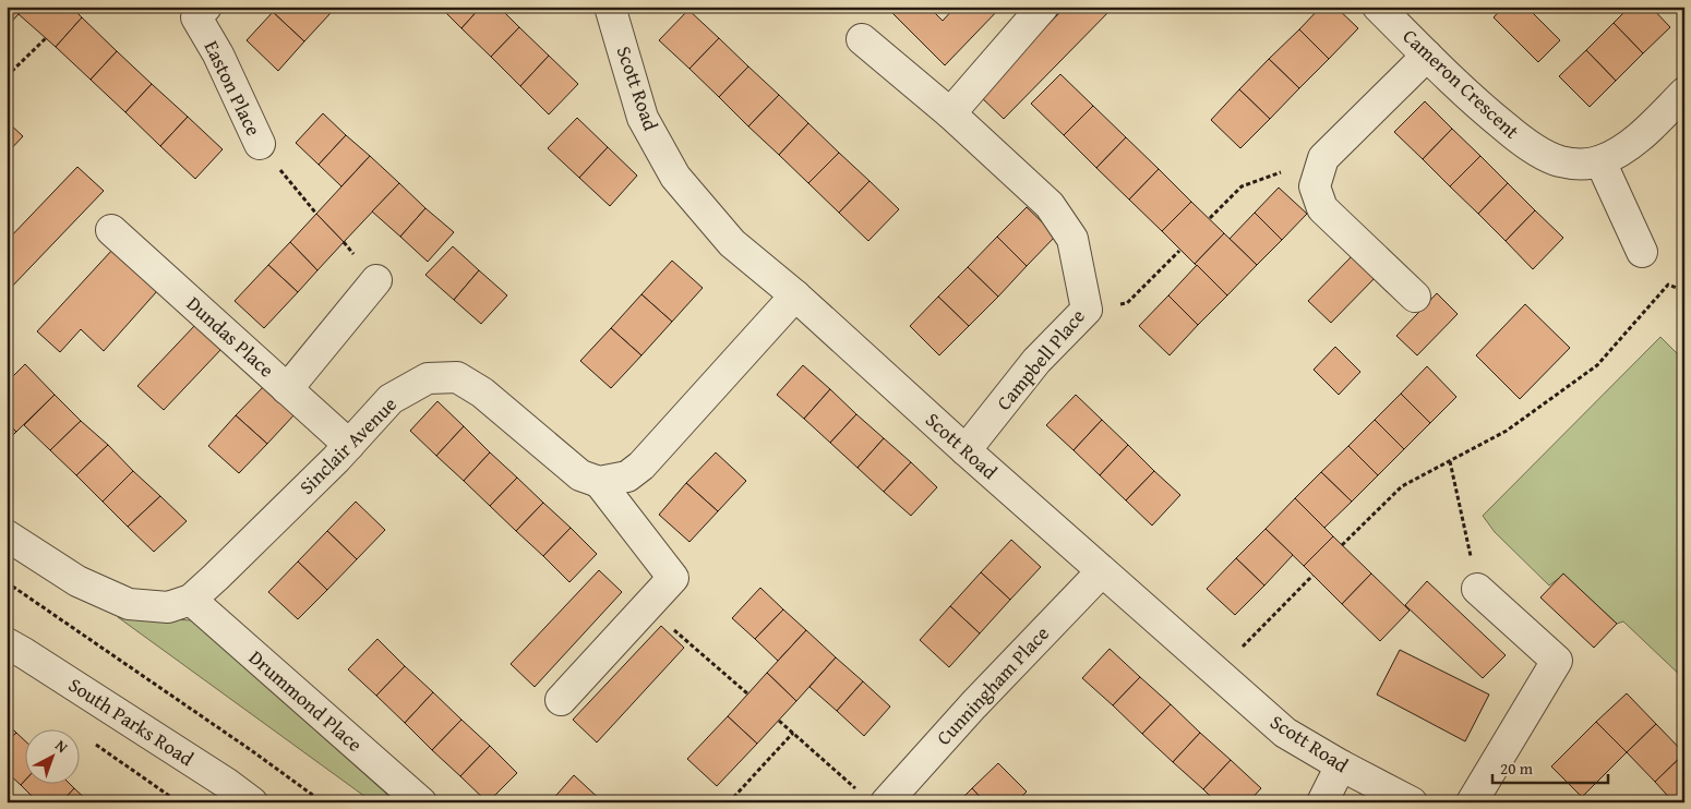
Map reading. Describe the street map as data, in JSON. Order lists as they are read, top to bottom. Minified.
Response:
{"streets":{"street":["Cameron Crescent","Easton Place","Scott Road","Dundas Place","Campbell Place","Sinclair Avenue","Cunningham Place","Drummond Place","South Parks Road"]},"crossings":[["Scott Road","Campbell Place"],["Scott Road","Cunningham Place"],["Dundas Place","Sinclair Avenue"],["Sinclair Avenue","Drummond Place"]],"scale_bar":"20 m","north":"top right"}
